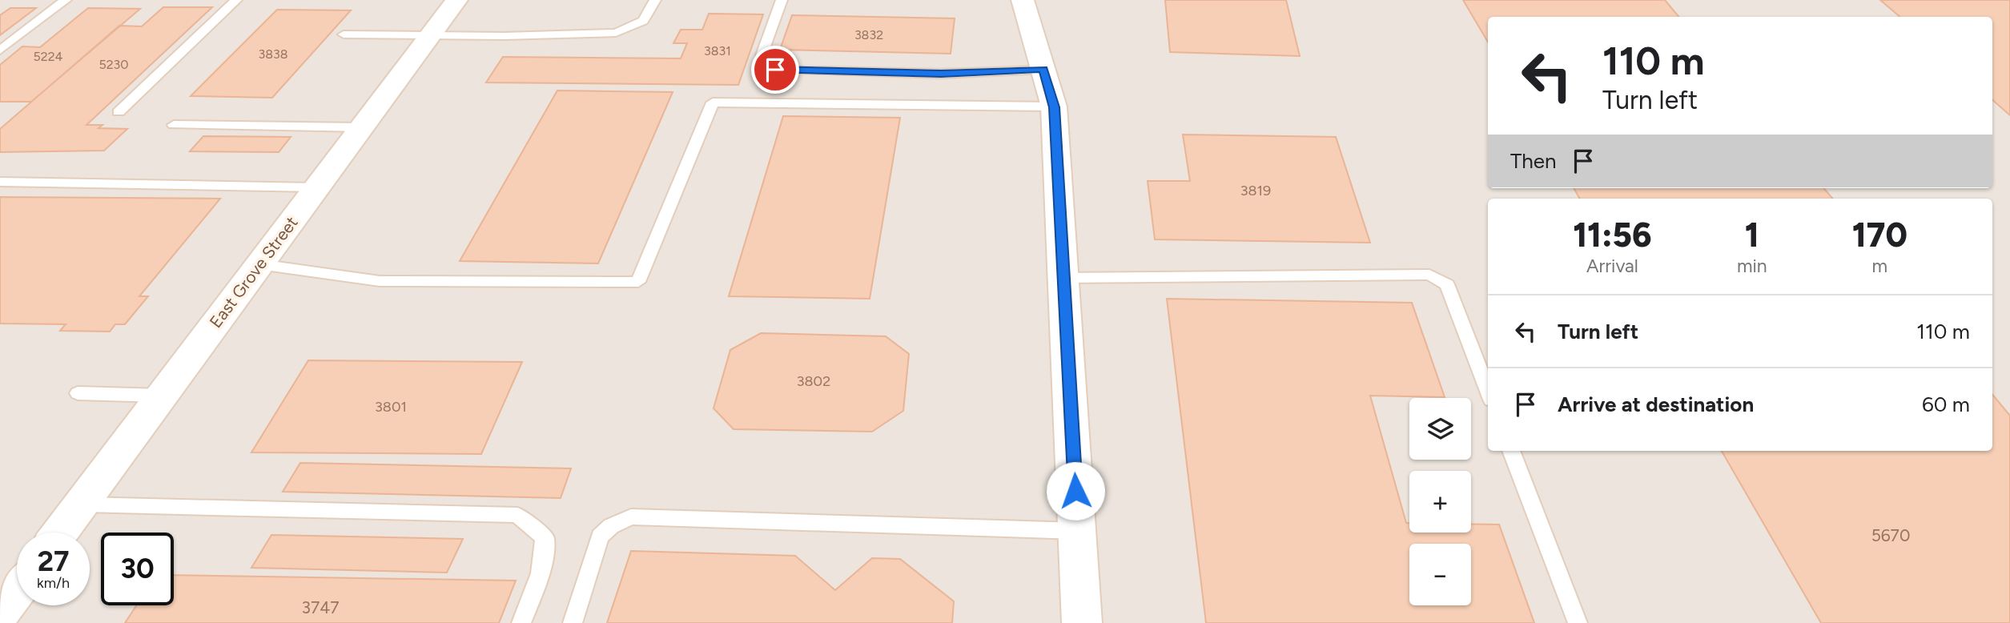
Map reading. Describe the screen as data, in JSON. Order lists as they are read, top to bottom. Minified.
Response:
{"streets":{"street":["East Grove Street"]},"house_numbers":["3832","3831","3838","5224","5230","3819","3802","3801","5670","3747"],"page":{"turn":["110 m","Turn left"],"then":"Then","eta":["11:56","Arrival","1","min","170","m"],"list":[{"name":"Turn left","value":"110 m"},{"name":"Arrive at destination","value":"60 m"}],"map_buttons":["+","−"],"speed":"27 km/h","limit":"30"}}
